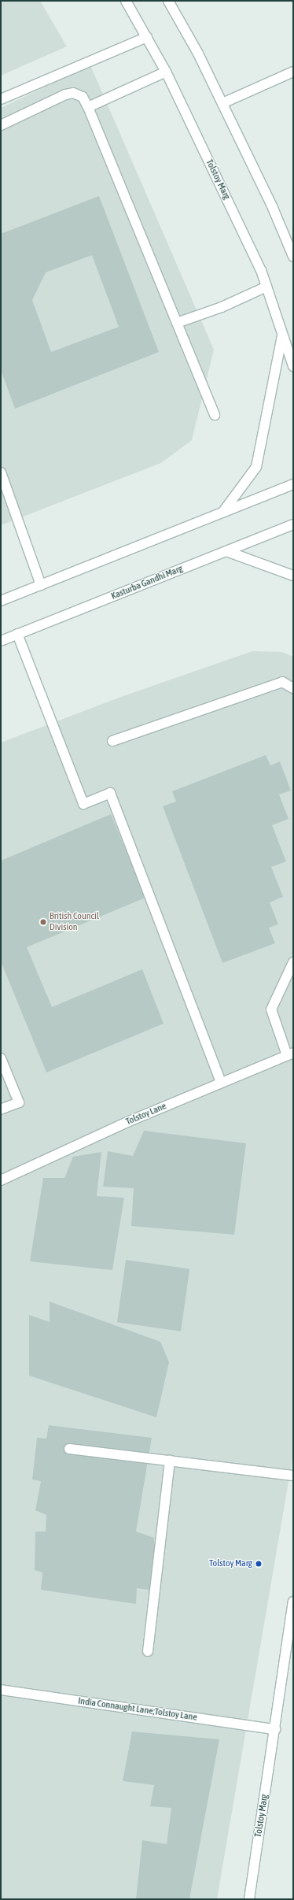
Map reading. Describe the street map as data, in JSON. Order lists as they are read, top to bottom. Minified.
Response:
{"streets":{"main road":["Tolstoy Marg","Kasturba Gandhi Marg","Tolstoy Lane","India Connaught Lane;Tolstoy Lane"]},"crossings":[["Tolstoy Marg","India Connaught Lane;Tolstoy Lane"]],"places":["British Council Division","Tolstoy Marg"]}
